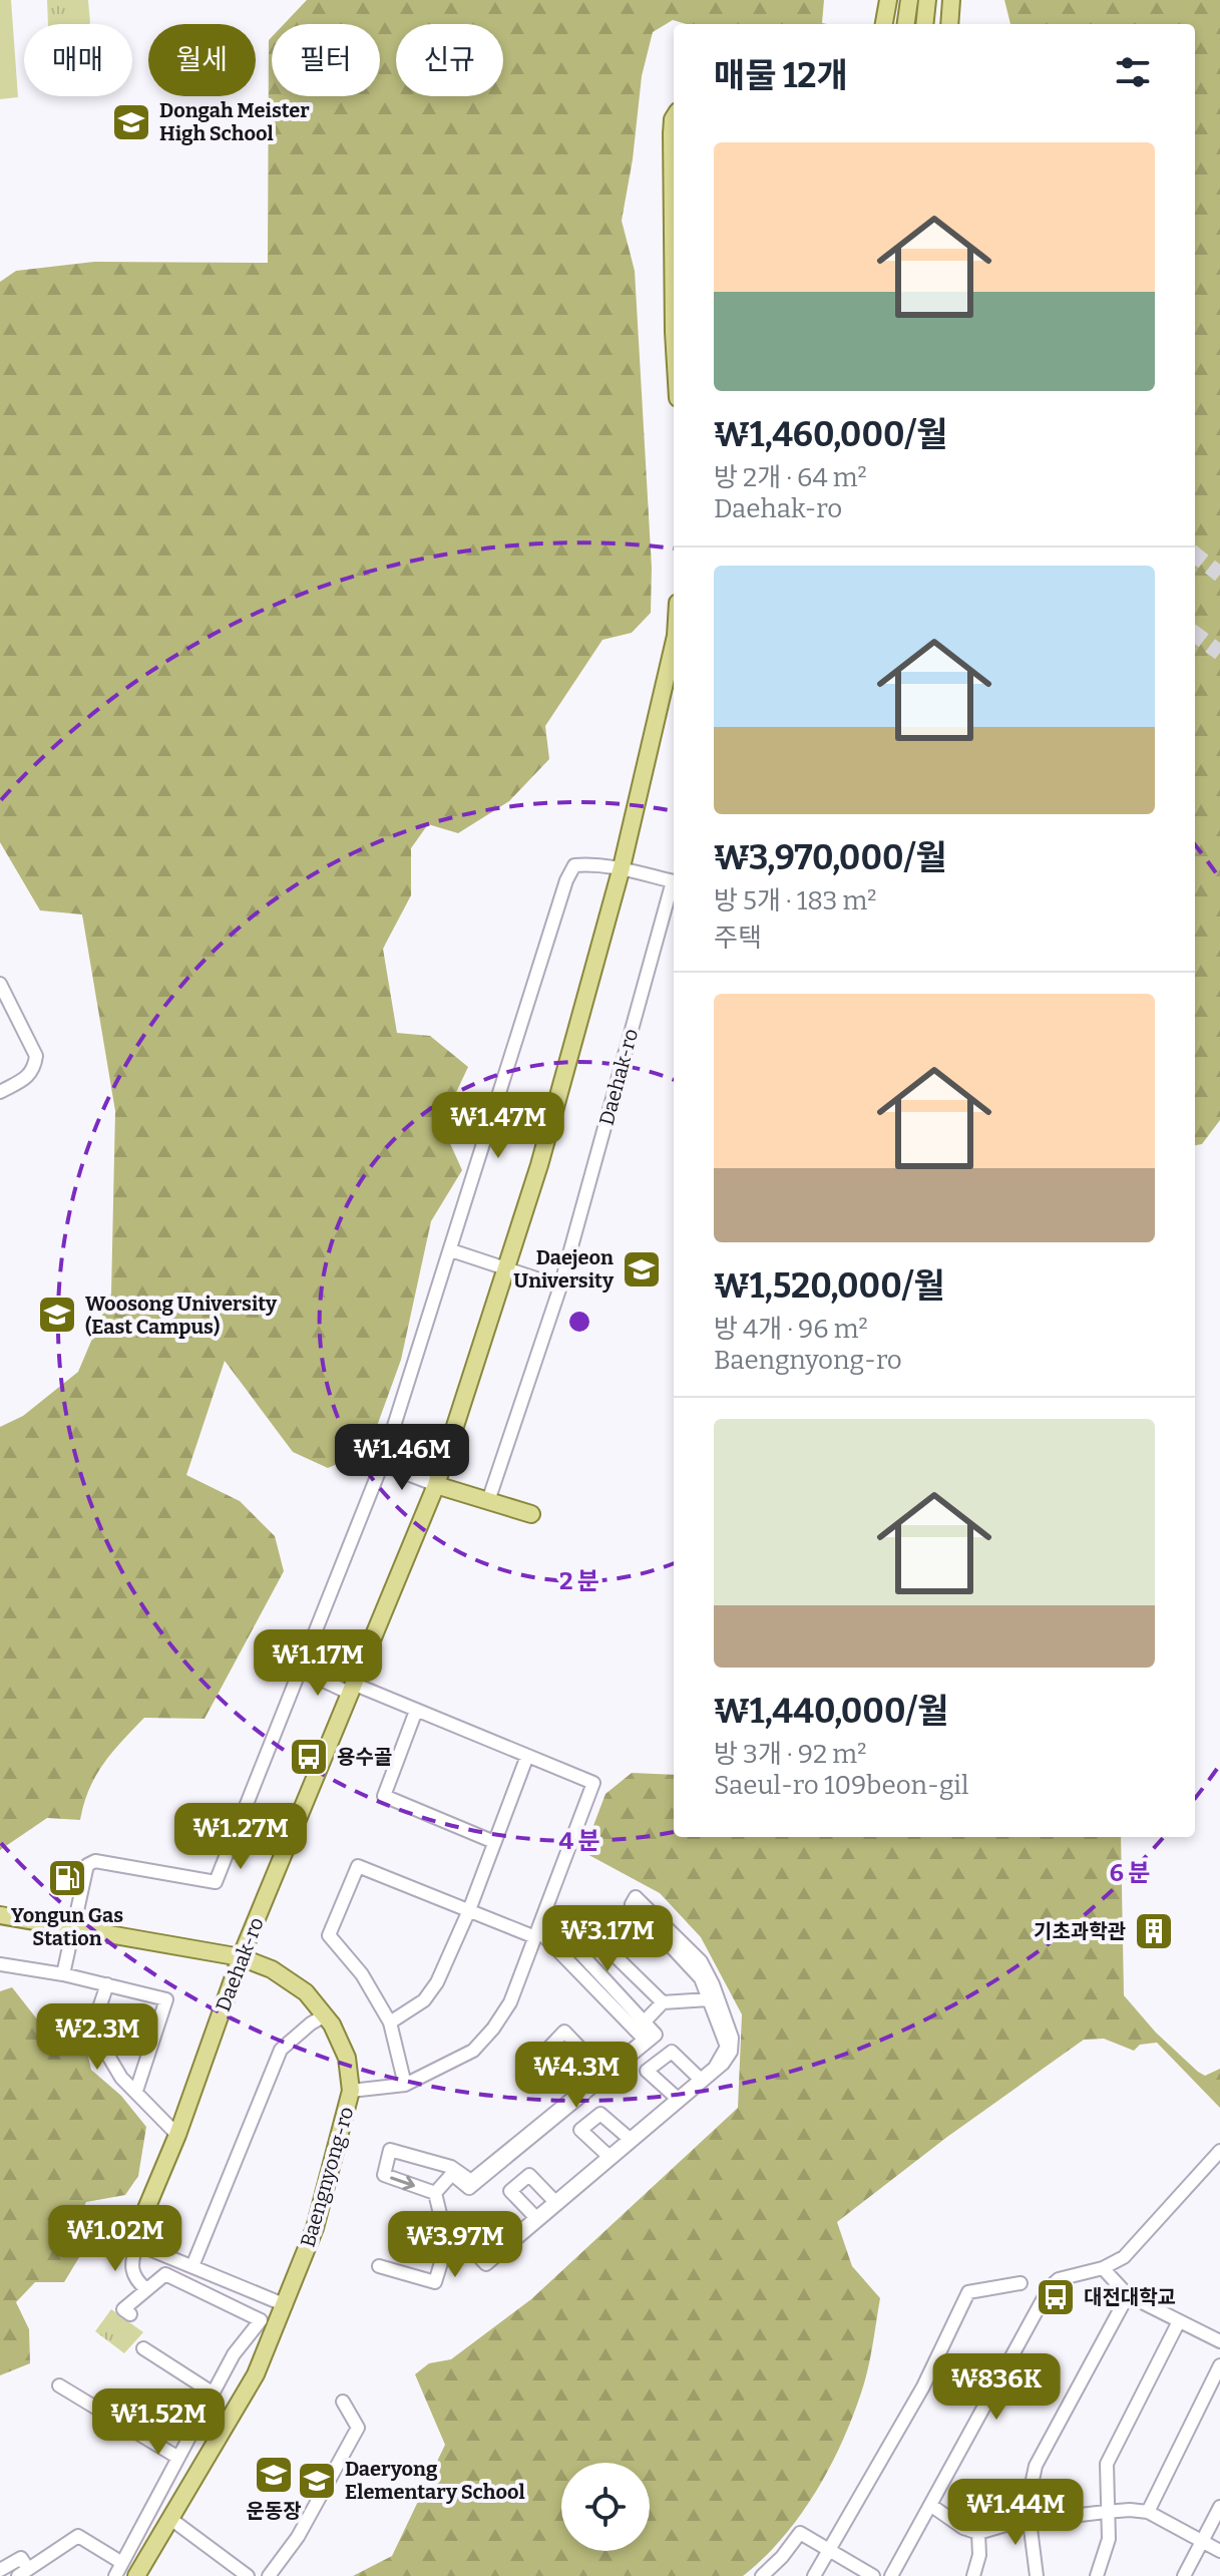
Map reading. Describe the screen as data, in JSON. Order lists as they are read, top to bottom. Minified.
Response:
{"streets":{"main road":["Daehak-ro","Baengnyong-ro"]},"crossings":[["Daehak-ro","Baengnyong-ro"]],"places":{"school or university":["Dongah Meister High School","Daejeon University","Woosong University (East Campus)","운동장","Daeryong Elementary School"],"bus stop":["용수골","대전대학교"],"fuel station":["Yongun Gas Station"],"building":["기초과학관"]},"page":{"chip":["매매","월세","필터","신규"],"heading":"매물 12개","list":[{"name":"₩1,460,000/월","note":"방 2개 · 64 m² · Daehak-ro"},{"name":"₩3,970,000/월","note":"방 5개 · 183 m² · 주택"},{"name":"₩1,520,000/월","note":"방 4개 · 96 m² · Baengnyong-ro"},{"name":"₩1,440,000/월","note":"방 3개 · 92 m² · Saeul-ro 109beon-gil"}],"price":["₩1.47M","₩1.46M","₩1.17M","₩1.27M","₩3.17M","₩2.3M","₩4.3M","₩1.02M","₩3.97M","₩836K","₩1.52M","₩1.44M"]},"rings":["2 분","4 분","6 분"]}
